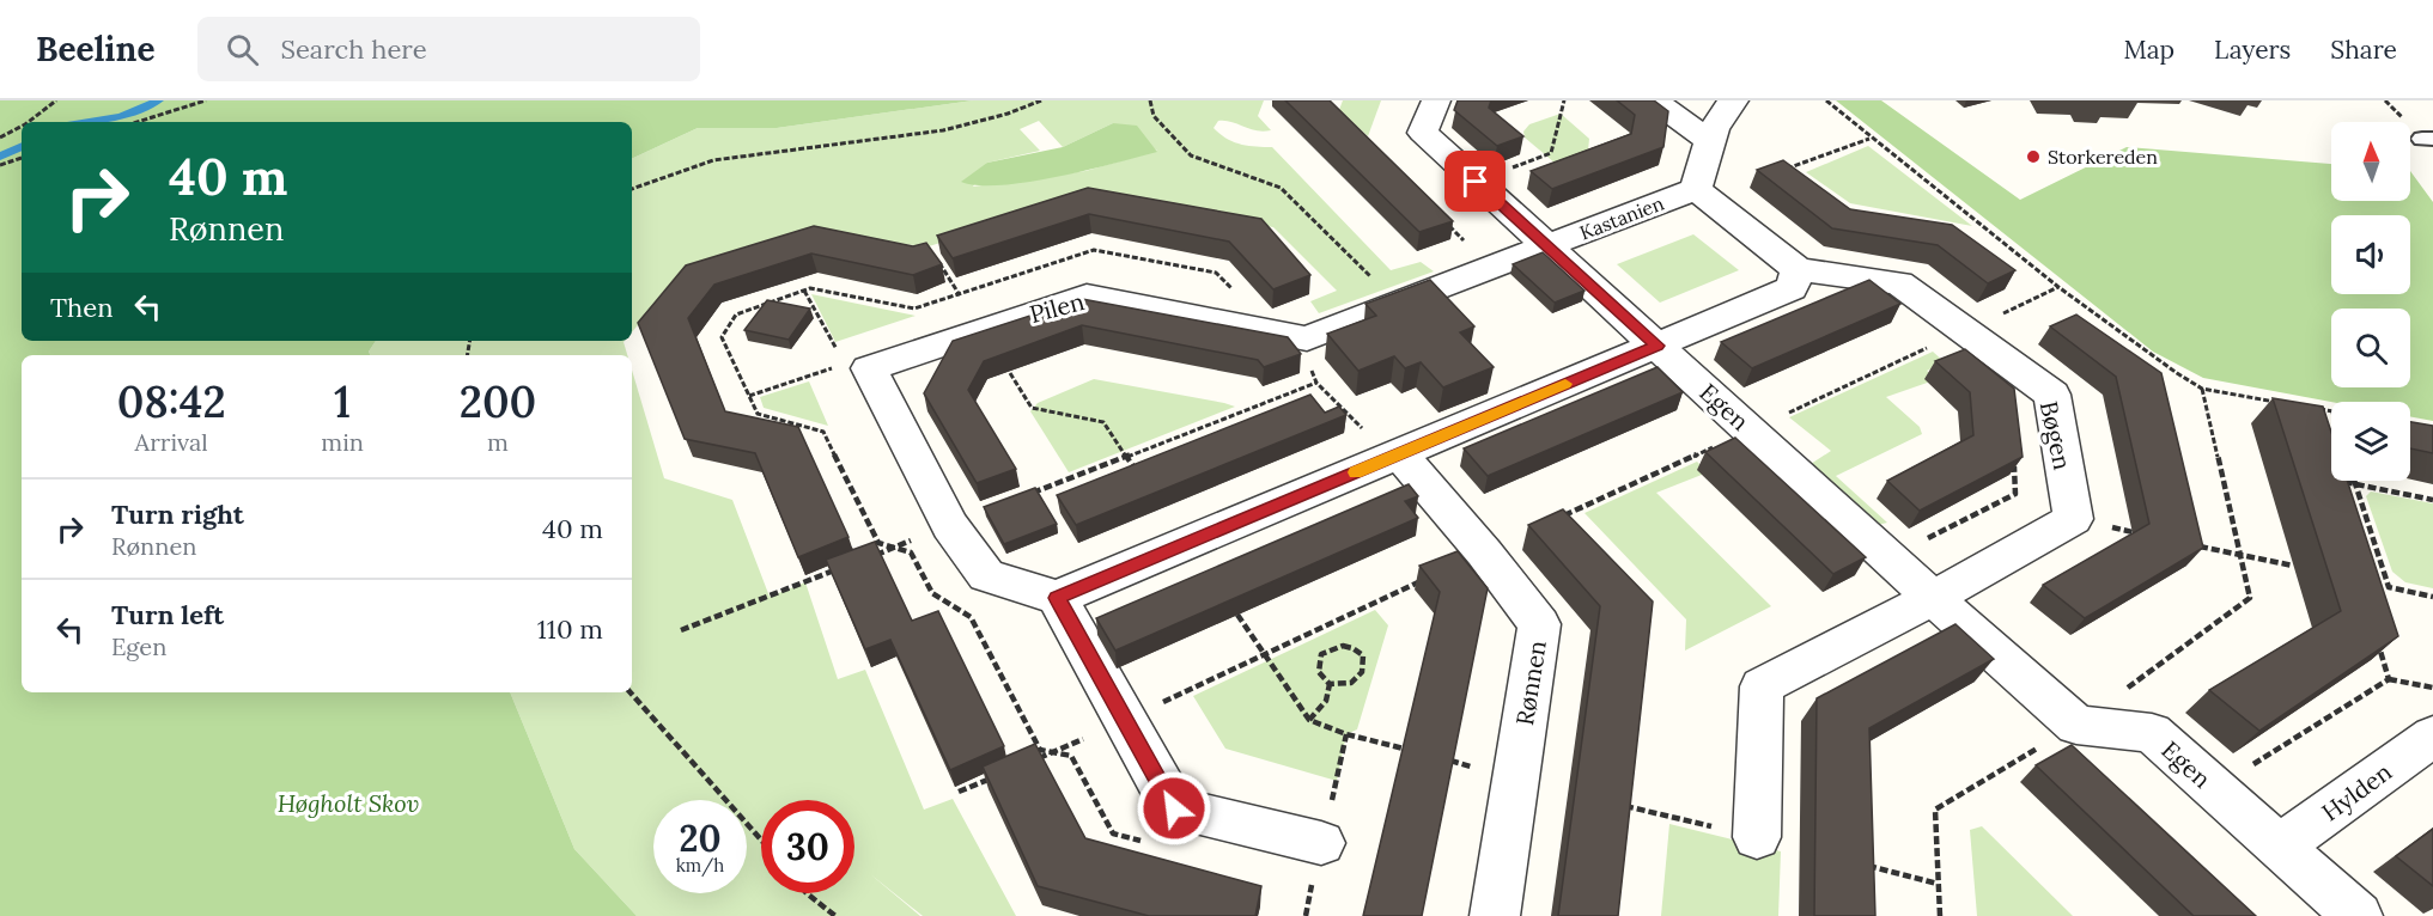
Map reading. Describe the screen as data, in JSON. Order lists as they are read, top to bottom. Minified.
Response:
{"streets":{"street":["Kastanien","Pilen","Egen","Bøgen","Rønnen","Hylden"]},"crossings":[["Kastanien","Egen"],["Egen","Bøgen"],["Egen","Hylden"]],"parks":["Høgholt Skov"],"places":["Storkereden"],"north":"top","page":{"header":"Beeline","search":"Search here","nav":["Map","Layers","Share"],"turn":["40 m","Rønnen"],"then":"Then","eta":["08:42","Arrival","1","min","200","m"],"list":[{"name":"Turn right","note":"Rønnen","value":"40 m"},{"name":"Turn left","note":"Egen","value":"110 m"}],"speed":"20 km/h","limit":"30"}}
